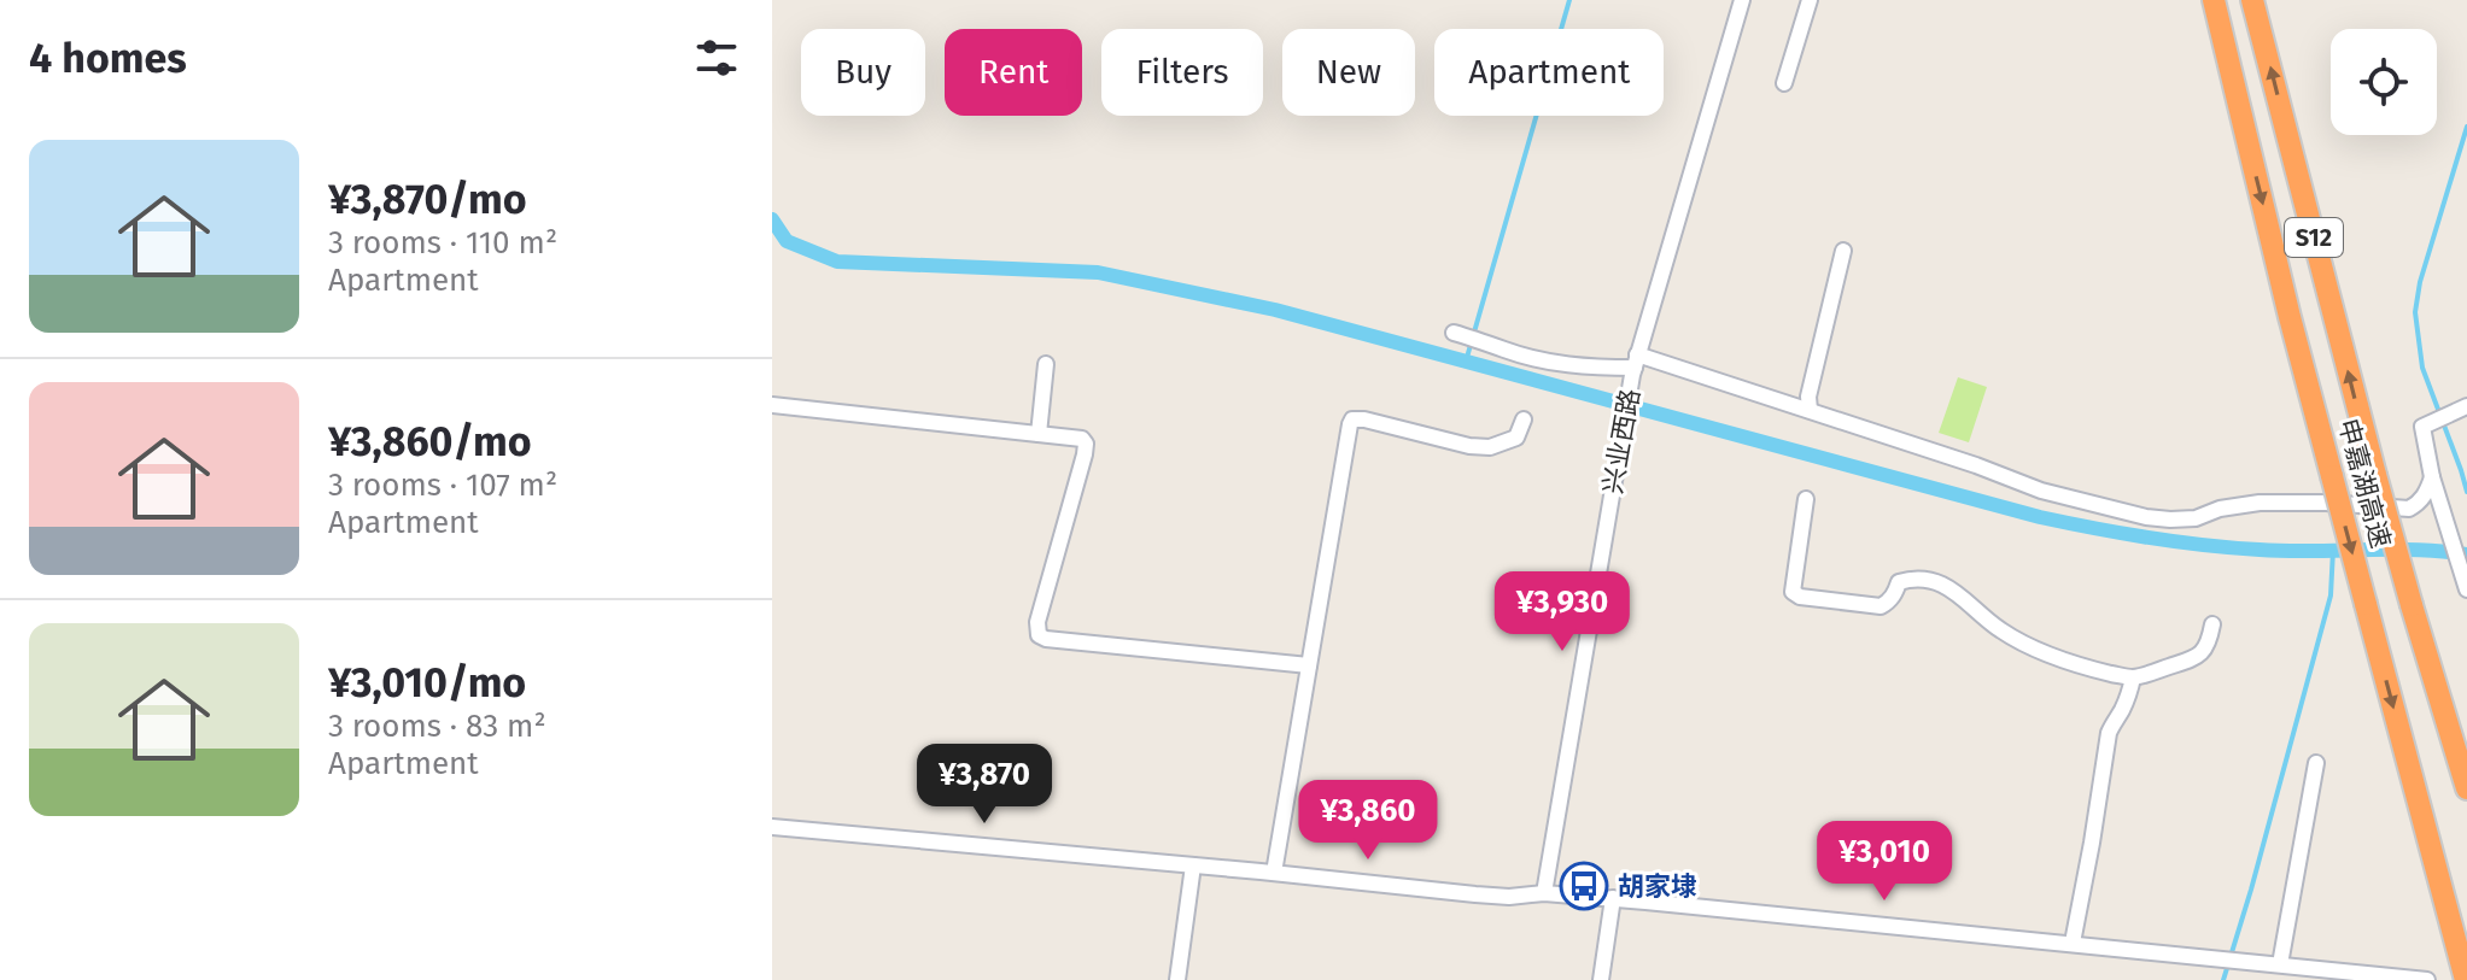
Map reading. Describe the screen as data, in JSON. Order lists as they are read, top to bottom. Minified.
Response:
{"streets":{"highway":["S12","申嘉湖高速"],"street":["兴业西路"]},"places":{"bus stop":["胡家埭"]},"page":{"heading":"4 homes","chip":["Buy","Rent","Filters","New","Apartment"],"list":[{"name":"¥3,870/mo","note":"3 rooms · 110 m² · Apartment"},{"name":"¥3,860/mo","note":"3 rooms · 107 m² · Apartment"},{"name":"¥3,010/mo","note":"3 rooms · 83 m² · Apartment"}],"price":["¥3,930","¥3,870","¥3,860","¥3,010"]}}
